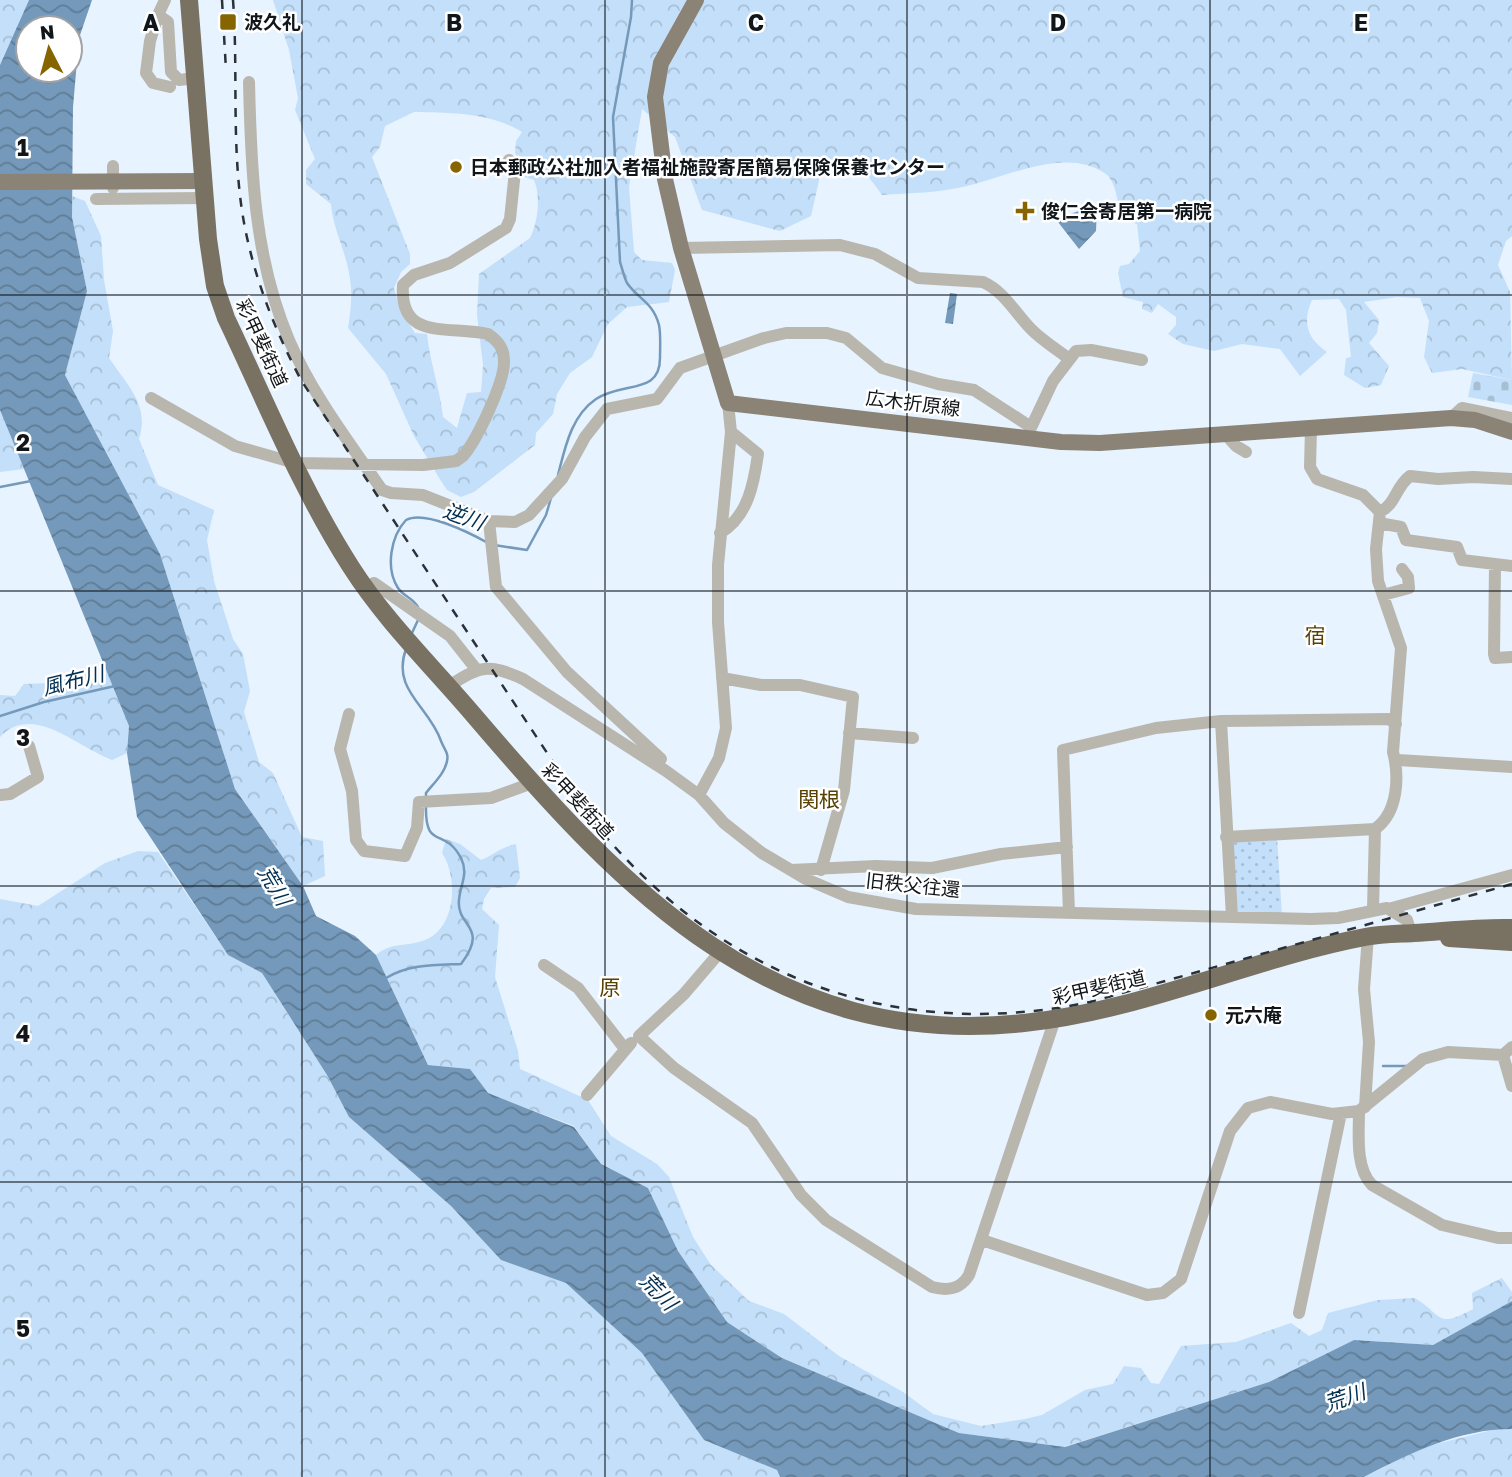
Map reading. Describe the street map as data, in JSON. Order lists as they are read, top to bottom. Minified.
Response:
{"streets":{"highway":["彩甲斐街道"],"main road":["広木折原線"],"street":["旧秩父往還"]},"districts":["宿","関根","原"],"water":["逆川","風布川","荒川"],"places":{"transit":["波久礼"],"other":["日本郵政公社加入者福祉施設寄居簡易保険保養センター","元六庵"],"health":["俊仁会寄居第一病院"]},"north":"top","grid":{"columns":["A","B","C","D","E"],"rows":["1","2","3","4","5"]}}
